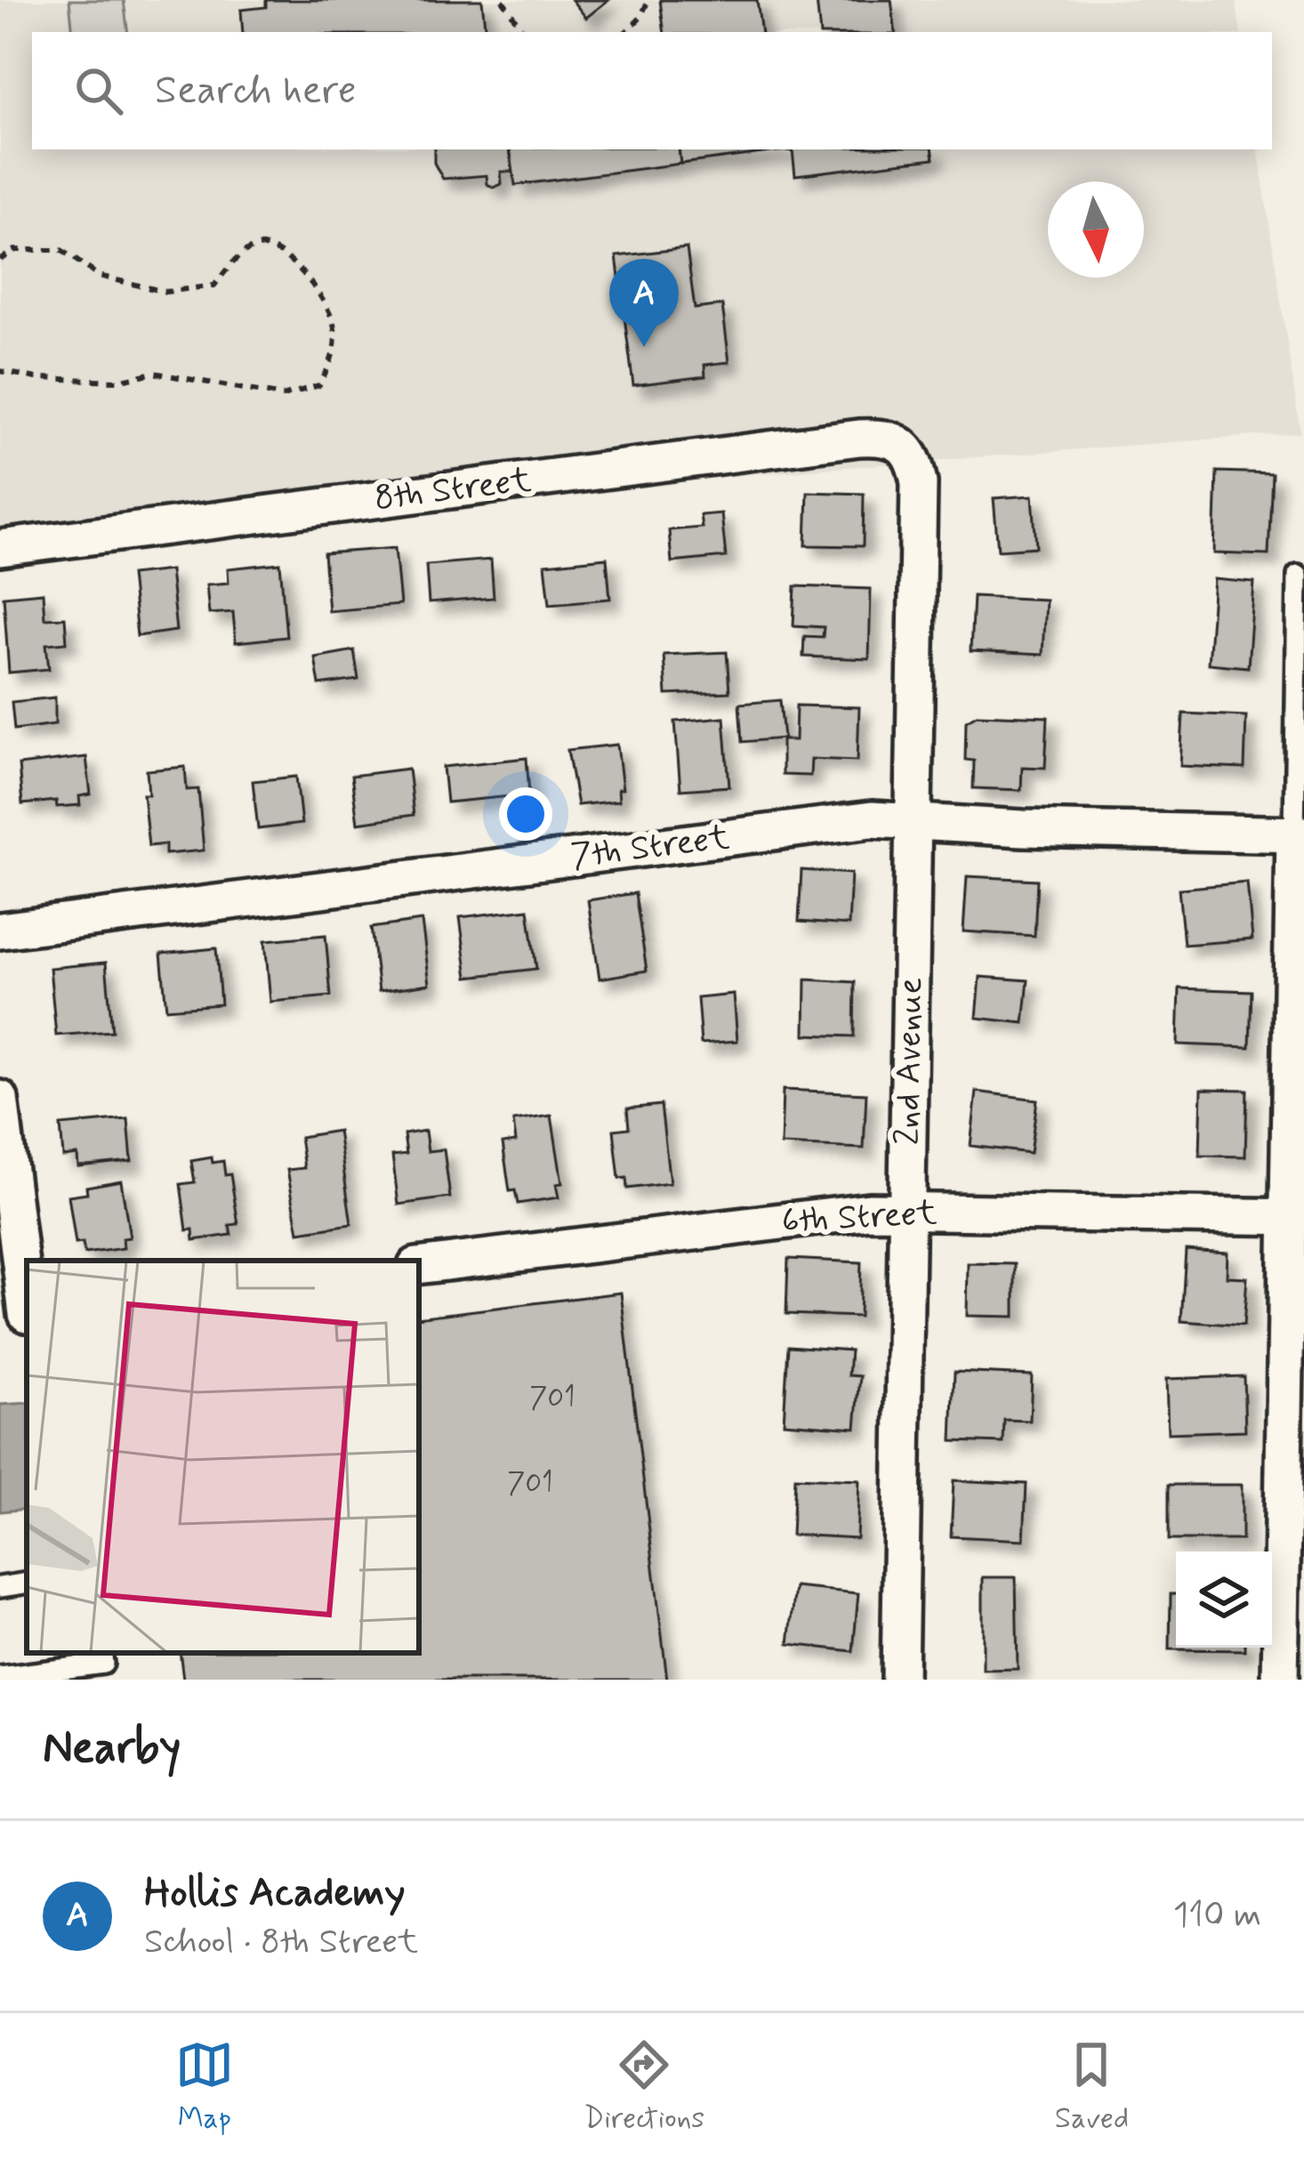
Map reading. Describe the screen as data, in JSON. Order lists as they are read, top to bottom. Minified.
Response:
{"streets":{"street":["8th Street","7th Street","2nd Avenue","6th Street"]},"crossings":[["8th Street","2nd Avenue"],["7th Street","2nd Avenue"],["2nd Avenue","6th Street"]],"house_numbers":["701","701"],"north":"bottom","page":{"search":"Search here","pins":"A","heading":"Nearby","list":[{"mark":"A","name":"Hollis Academy","note":"School · 8th Street","value":"110 m"}],"nav":["Map","Directions","Saved"]}}
